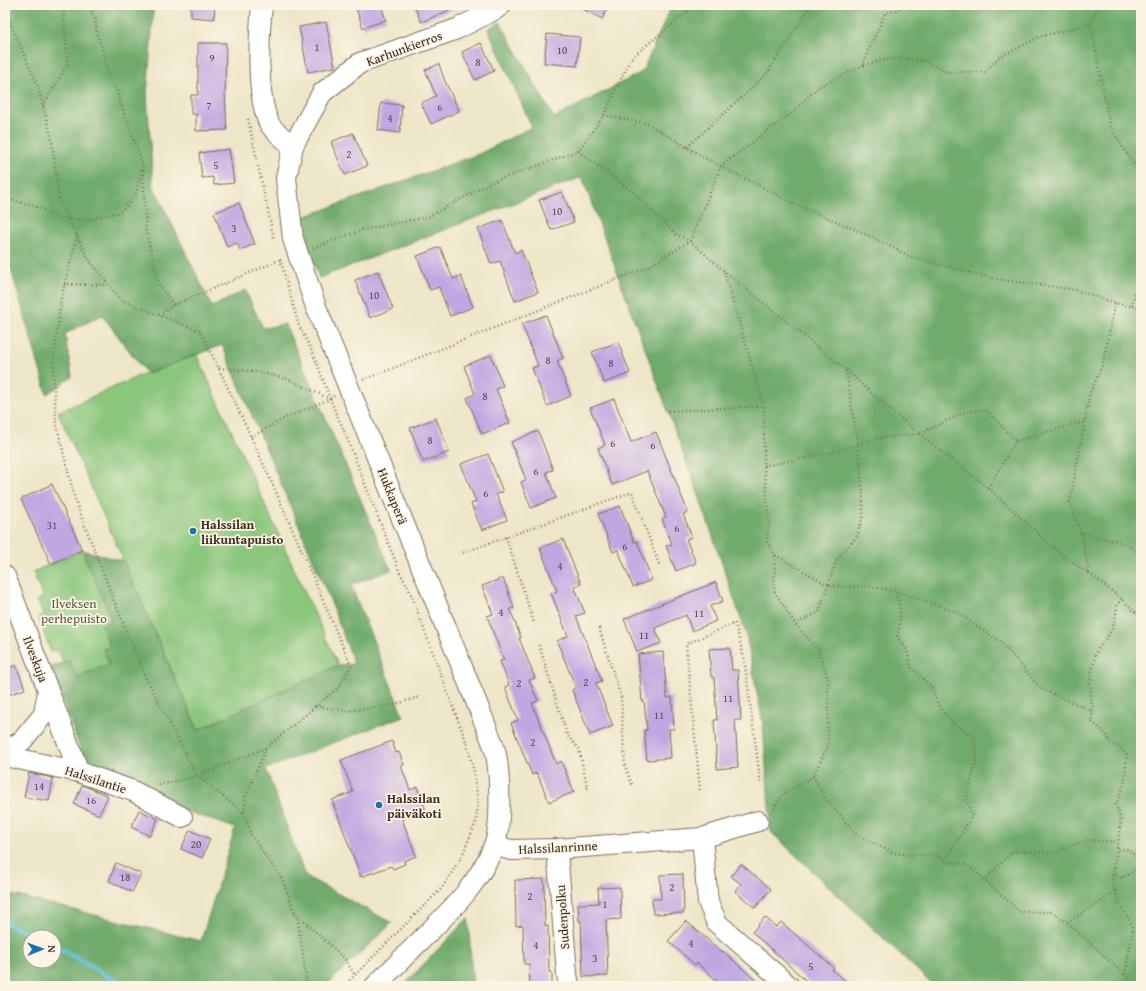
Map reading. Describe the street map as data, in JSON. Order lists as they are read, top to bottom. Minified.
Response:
{"streets":{"street":["Karhunkierros","Hukkaperä","Ilveskuja","Halssilantie","Halssilanrinne","Sudenpolku"]},"crossings":[["Karhunkierros","Hukkaperä"],["Hukkaperä","Halssilanrinne"],["Halssilanrinne","Sudenpolku"]],"parks":["Ilveksen perhepuisto"],"places":["Halssilan liikuntapuisto","Halssilan päiväkoti"],"house_numbers":["1","10","9","8","7","6","4","2","5","10","3","10","8","8","8","8","6","6","6","6","31","6","6","4","4","11","11","2","2","11","11","2","14","16","20","18","2","2","1","4","4","3","5"],"north":"right"}
